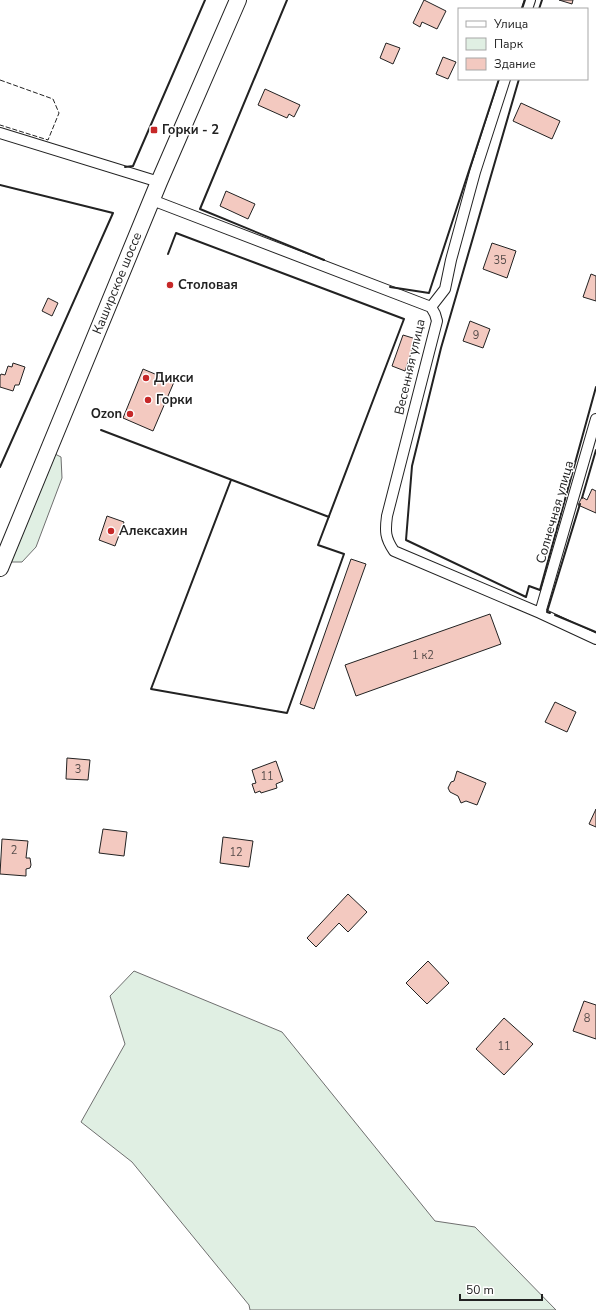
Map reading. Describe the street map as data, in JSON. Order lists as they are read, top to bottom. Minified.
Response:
{"streets":{"main road":["Каширское шоссе"],"street":["Весенняя улица","Солнечная улица"]},"crossings":[["Весенняя улица","Солнечная улица"]],"places":{"transit":["Горки - 2"],"other":["Столовая","Дикси","Горки","Ozon","Алексахин"]},"house_numbers":["35","9","1 к2","3","11","2","12","8","11"],"legend":["Улица","Парк","Здание"],"scale_bar":"50 m"}
